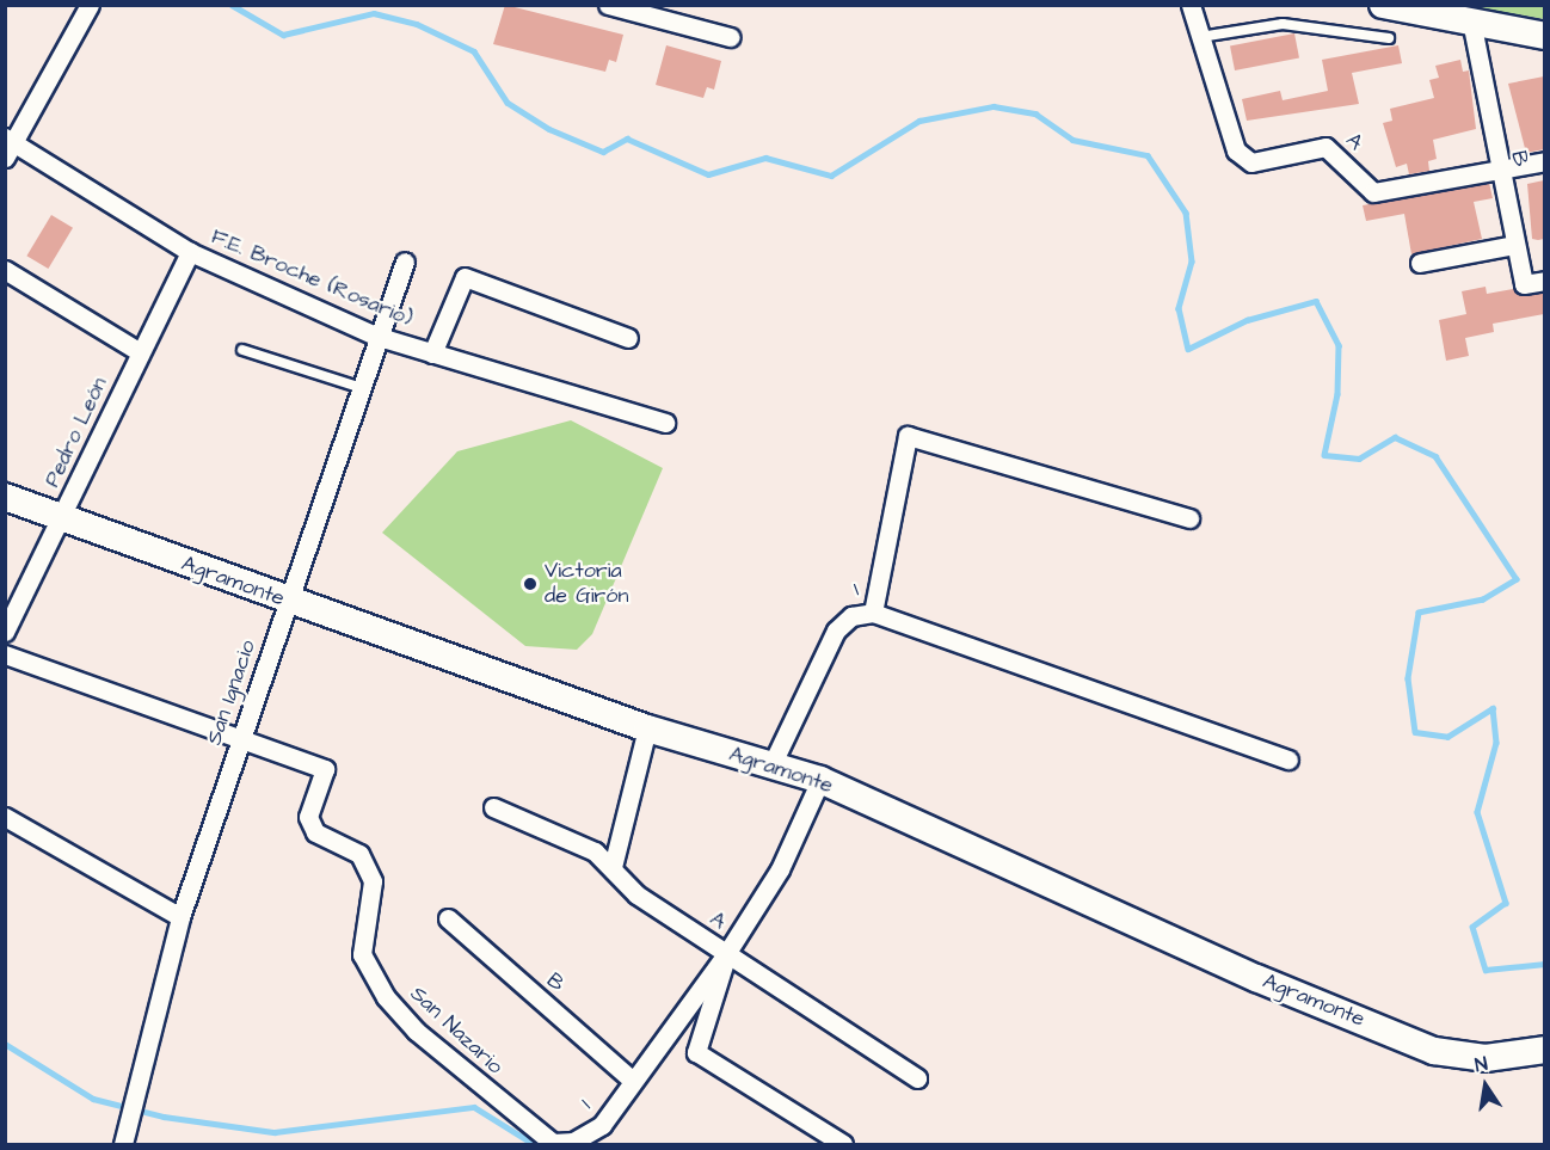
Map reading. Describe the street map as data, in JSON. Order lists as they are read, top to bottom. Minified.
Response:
{"streets":{"street":["A","B","F.E. Broche (Rosario)","Pedro León","Agramonte","1","San Ignacio","San Nazario"]},"crossings":[["A","B"],["A","1"],["B","1"],["F.E. Broche (Rosario)","Pedro León"],["F.E. Broche (Rosario)","San Ignacio"],["Pedro León","Agramonte"],["Agramonte","1"],["Agramonte","San Ignacio"],["1","San Nazario"],["San Ignacio","San Nazario"]],"places":["Victoria de Girón"],"north":"top"}
